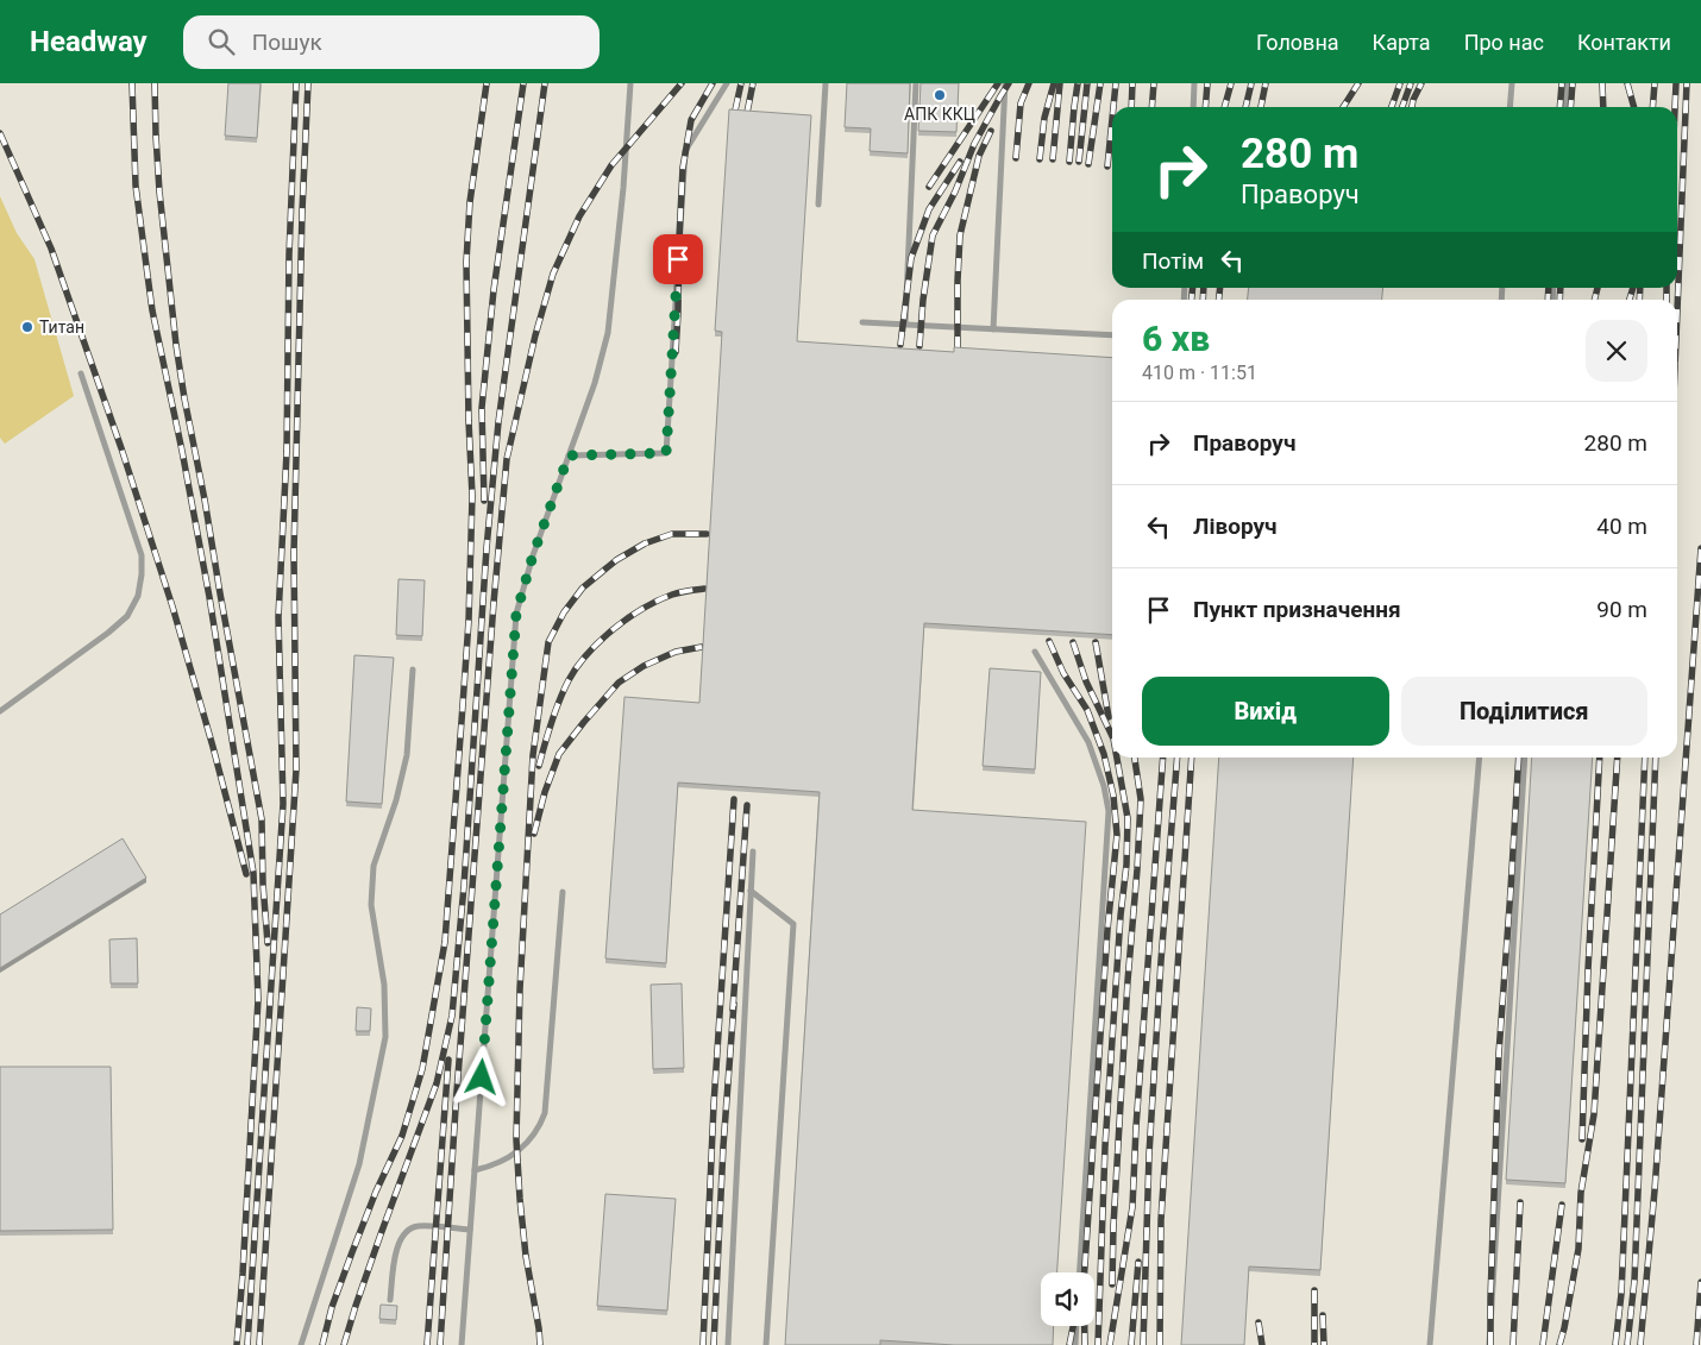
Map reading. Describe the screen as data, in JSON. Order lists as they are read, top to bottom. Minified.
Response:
{"places":["АПК ККЦ","Титан"],"page":{"header":"Headway","search":"Пошук","nav":["Головна","Карта","Про нас","Контакти"],"turn":["280 m","Праворуч"],"then":"Потім","heading":["6 хв","410 m · 11:51"],"list":[{"name":"Праворуч","value":"280 m"},{"name":"Ліворуч","value":"40 m"},{"name":"Пункт призначення","value":"90 m"}],"buttons":["Вихід","Поділитися"]}}
